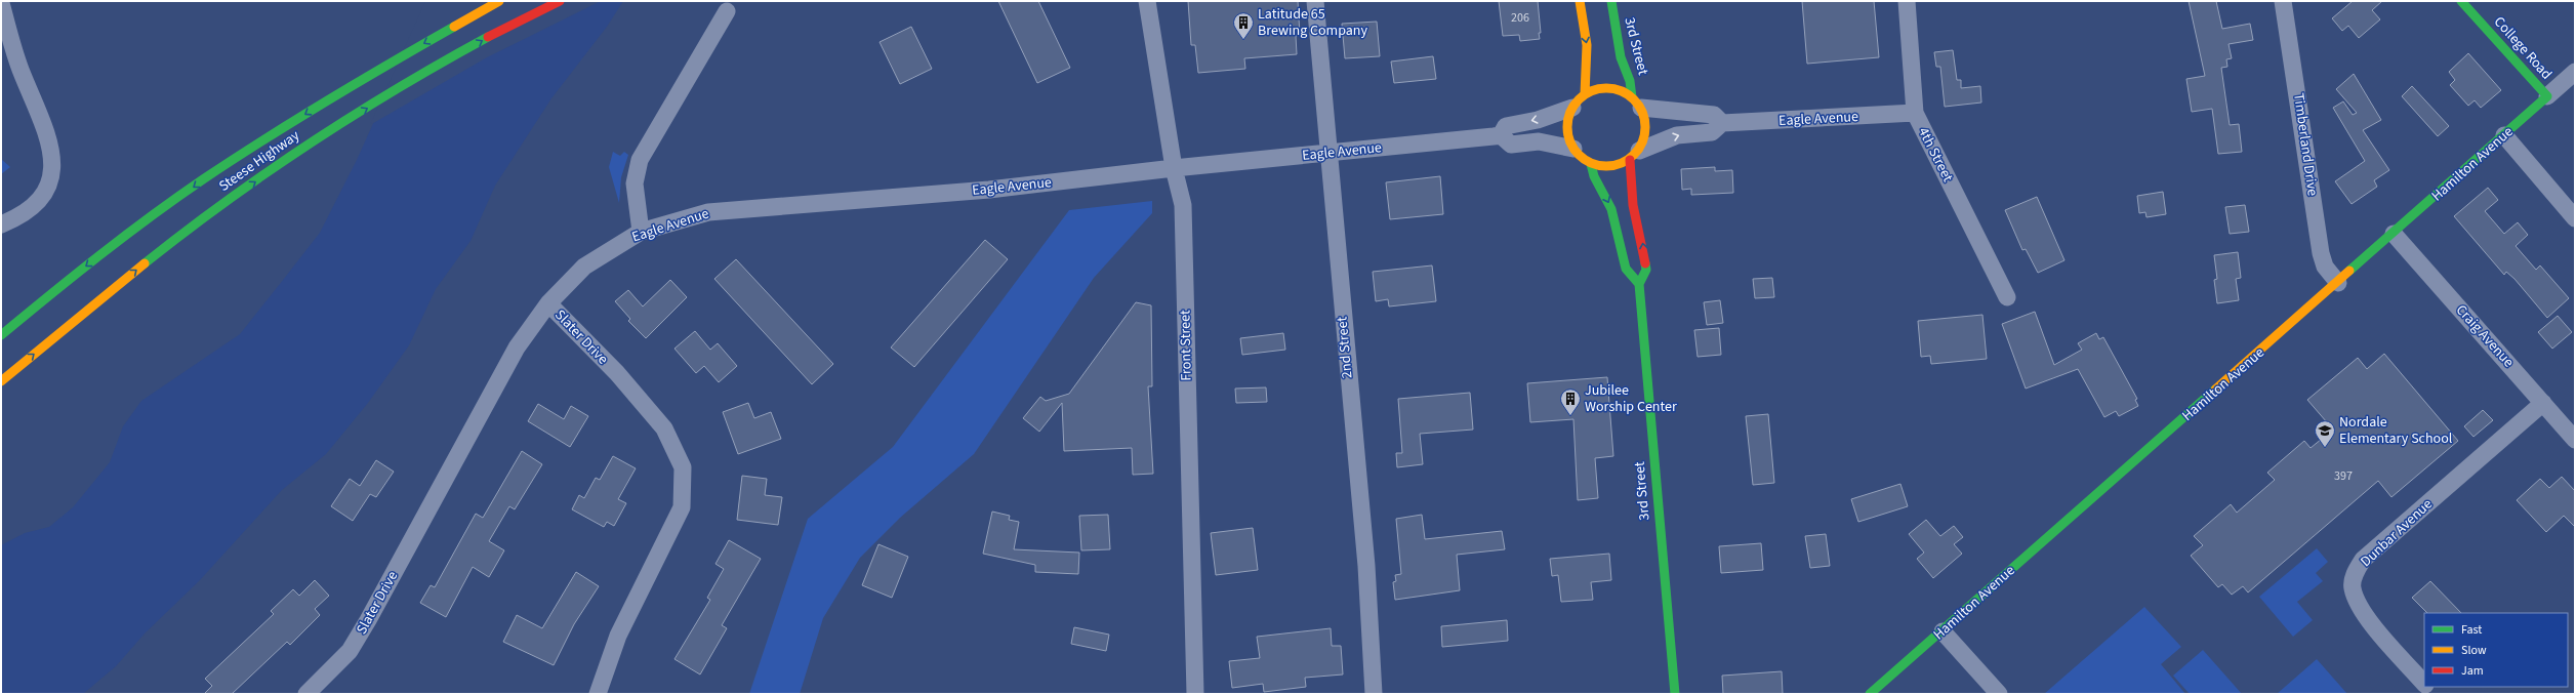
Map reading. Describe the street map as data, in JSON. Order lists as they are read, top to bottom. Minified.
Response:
{"streets":{"main road":["3rd Street","College Road","Steese Highway","Hamilton Avenue"],"street":["Eagle Avenue","Timberland Drive","4th Street","Craig Avenue","Slater Drive","Front Street","2nd Street","Dunbar Avenue"]},"crossings":[["3rd Street","Eagle Avenue"],["College Road","Hamilton Avenue"],["Eagle Avenue","4th Street"],["Eagle Avenue","Slater Drive"],["Eagle Avenue","Front Street"],["Eagle Avenue","2nd Street"],["Timberland Drive","Hamilton Avenue"],["Hamilton Avenue","Craig Avenue"],["Craig Avenue","Dunbar Avenue"]],"places":{"building":["Latitude 65 Brewing Company","Jubilee Worship Center"],"school or university":["Nordale Elementary School"]},"house_numbers":["206","397"],"legend":["Fast","Slow","Jam"]}
